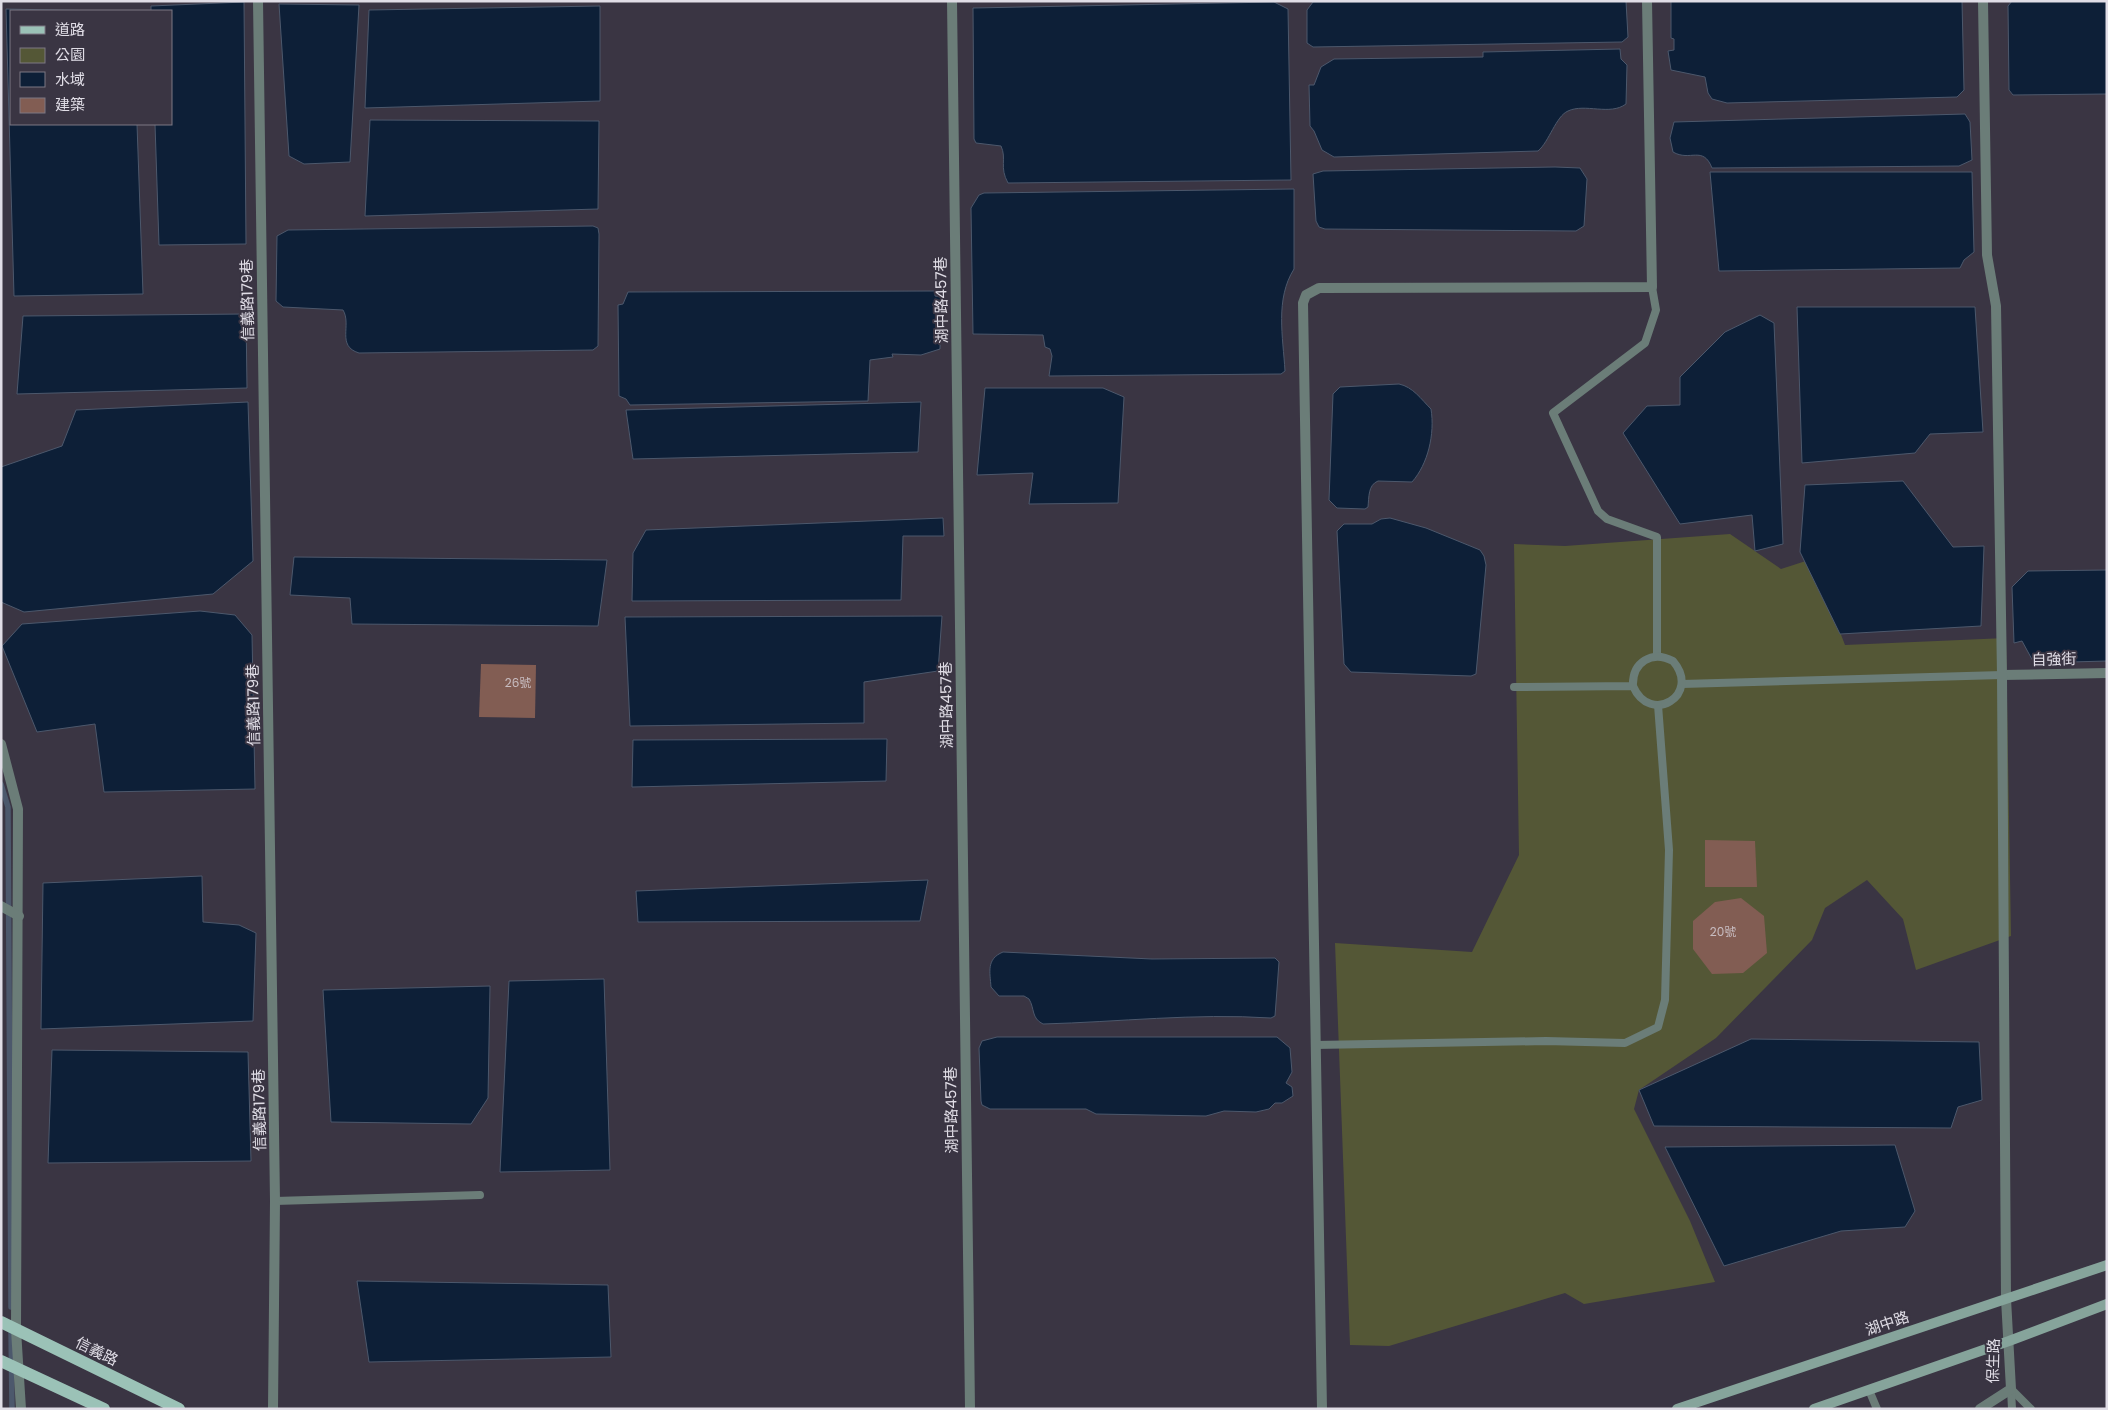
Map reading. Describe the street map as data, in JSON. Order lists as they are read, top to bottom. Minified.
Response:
{"streets":{"main road":["信義路"],"street":["信義路179巷","湖中路457巷","自強街","湖中路","保生路"]},"crossings":[["自強街","保生路"],["湖中路","保生路"]],"house_numbers":["26號","20號"],"legend":["道路","公園","水域","建築"]}
